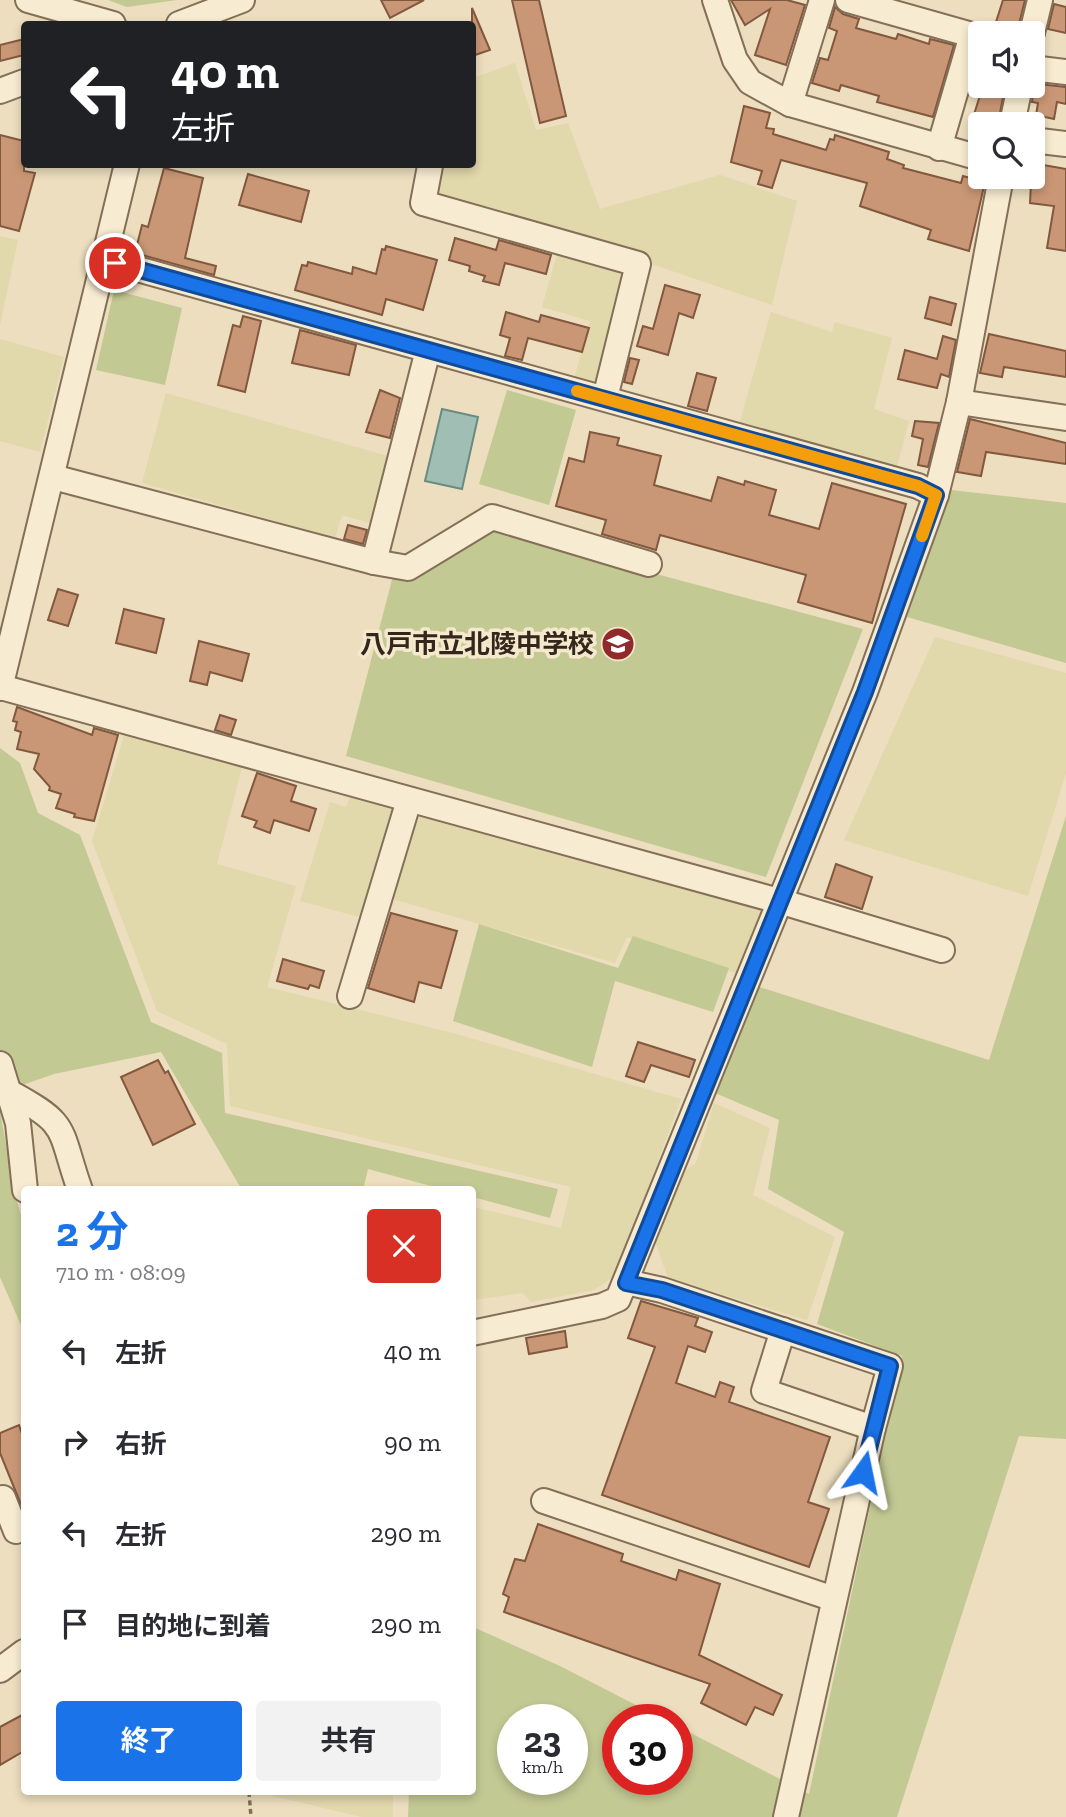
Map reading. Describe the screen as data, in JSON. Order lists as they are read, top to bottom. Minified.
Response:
{"places":{"school or university":["八戸市立北陵中学校"]},"page":{"turn":["40 m","左折"],"heading":["2 分","710 m · 08:09"],"list":[{"name":"左折","value":"40 m"},{"name":"右折","value":"90 m"},{"name":"左折","value":"290 m"},{"name":"目的地に到着","value":"290 m"}],"buttons":["終了","共有"],"speed":"23 km/h","limit":"30"}}
